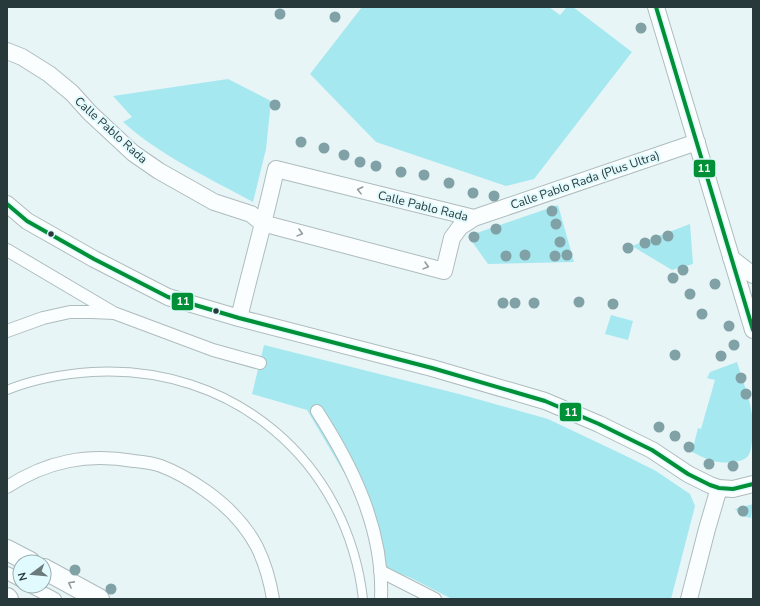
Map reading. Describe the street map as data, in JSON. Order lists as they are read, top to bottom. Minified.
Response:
{"streets":{"street":["Calle Pablo Rada","Calle Pablo Rada (Plus Ultra)"]},"crossings":[["Calle Pablo Rada","Calle Pablo Rada (Plus Ultra)"]],"lines":["transit line 11"],"north":"left"}
